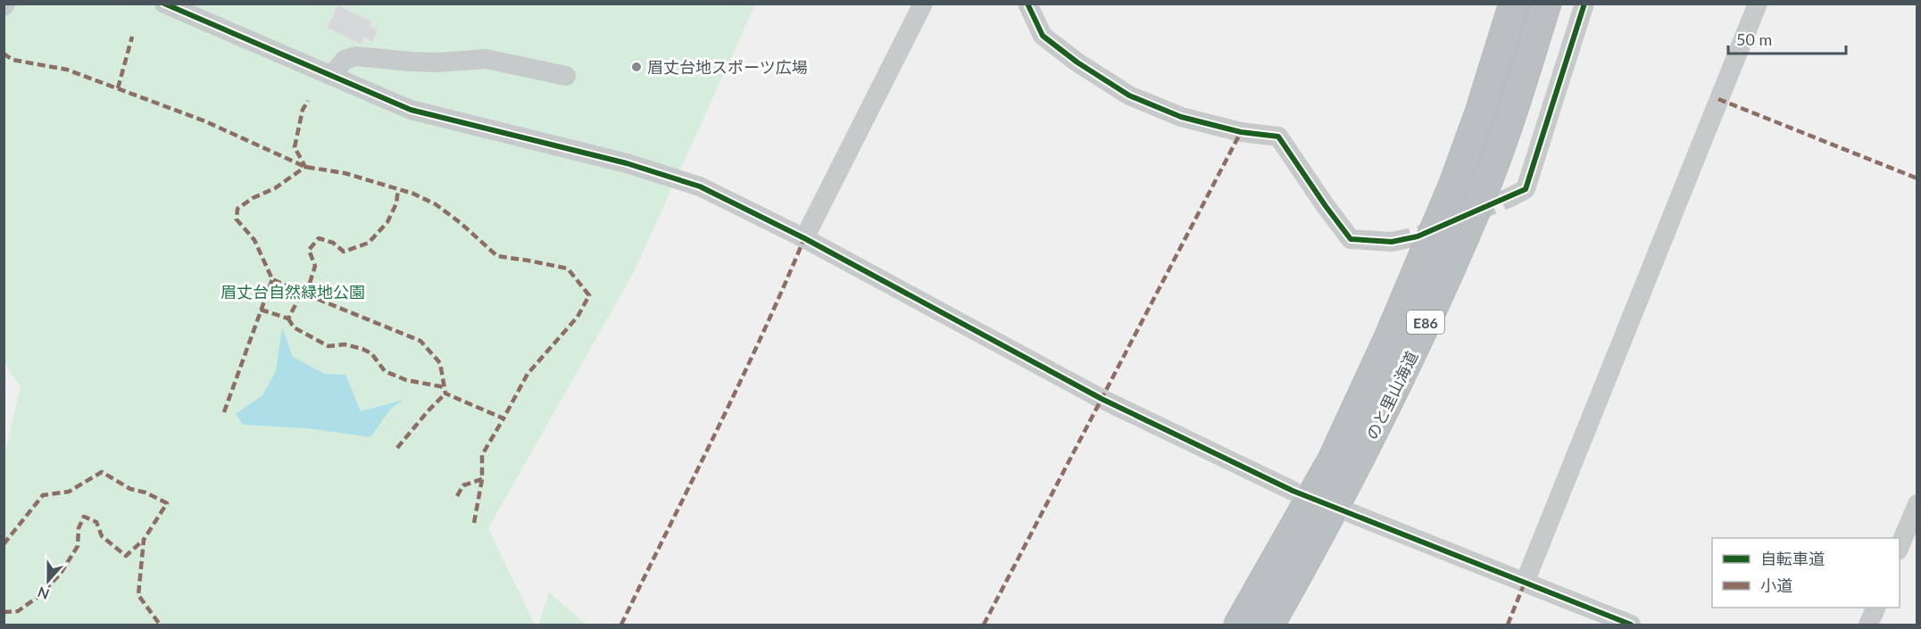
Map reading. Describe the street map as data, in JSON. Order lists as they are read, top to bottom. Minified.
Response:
{"streets":{"highway":["E86","のと里山海道"]},"parks":["眉丈台自然緑地公園"],"places":["眉丈台地スポーツ広場"],"legend":["自転車道","小道"],"scale_bar":"50 m","north":"bottom"}
